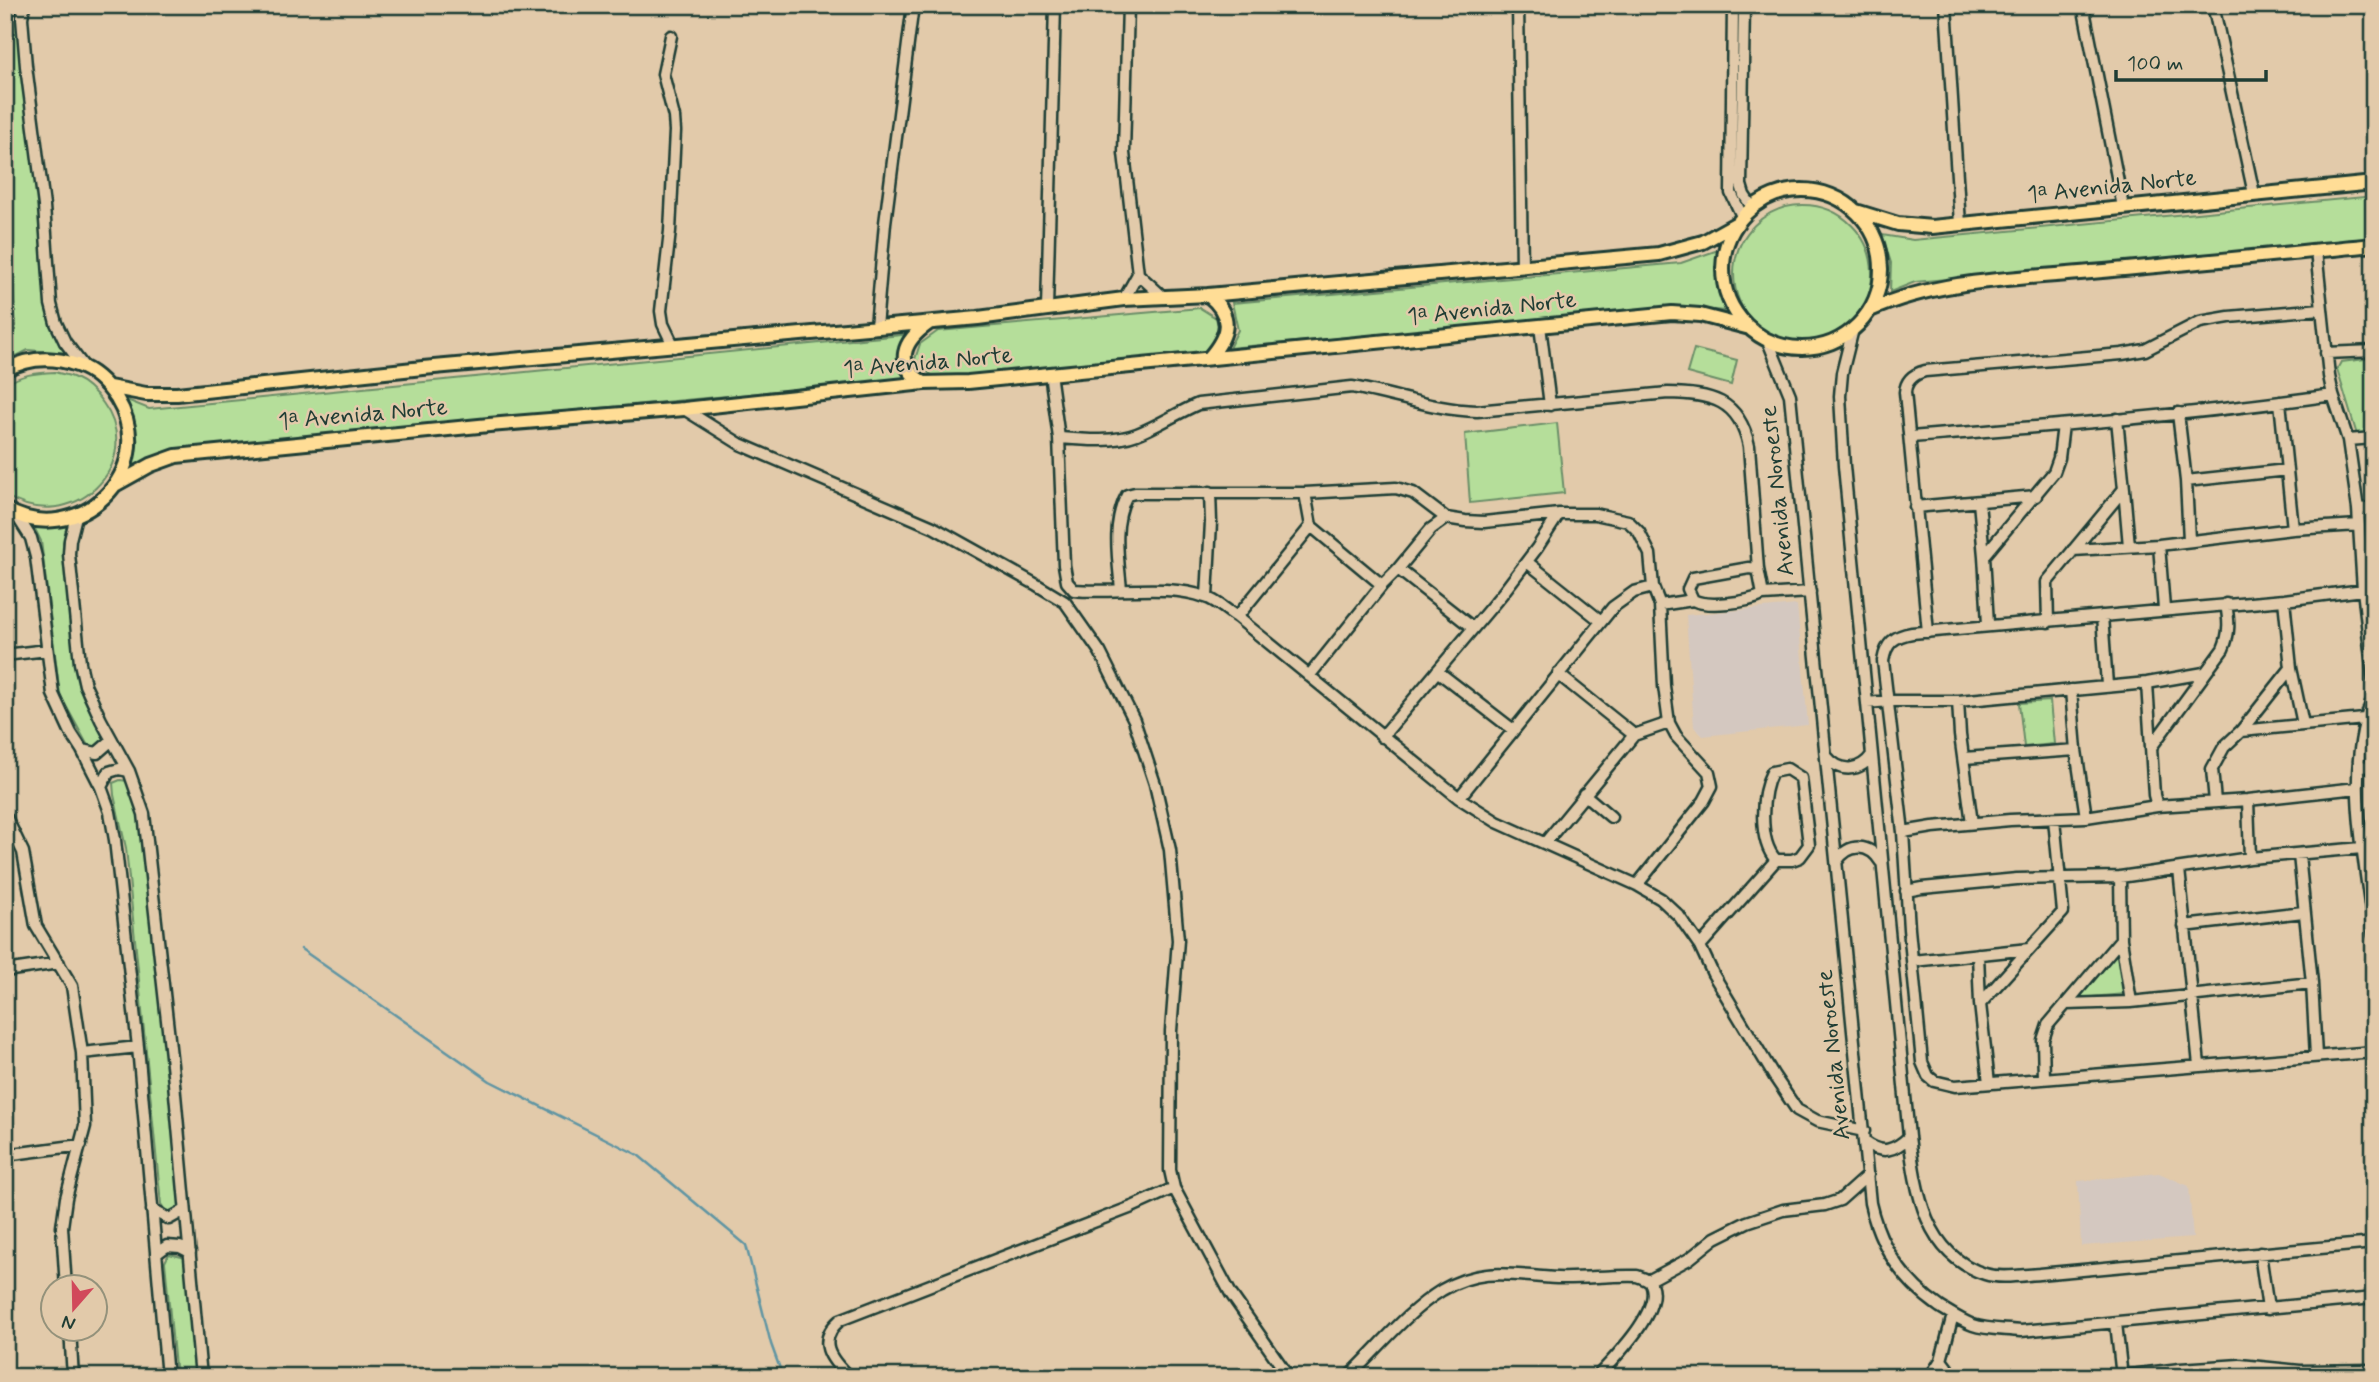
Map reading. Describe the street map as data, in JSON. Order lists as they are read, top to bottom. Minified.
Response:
{"streets":{"main road":["1ᵃ Avenida Norte"],"street":["Avenida Noroeste"]},"crossings":[["1ᵃ Avenida Norte","Avenida Noroeste"]],"scale_bar":"100 m","north":"bottom"}
